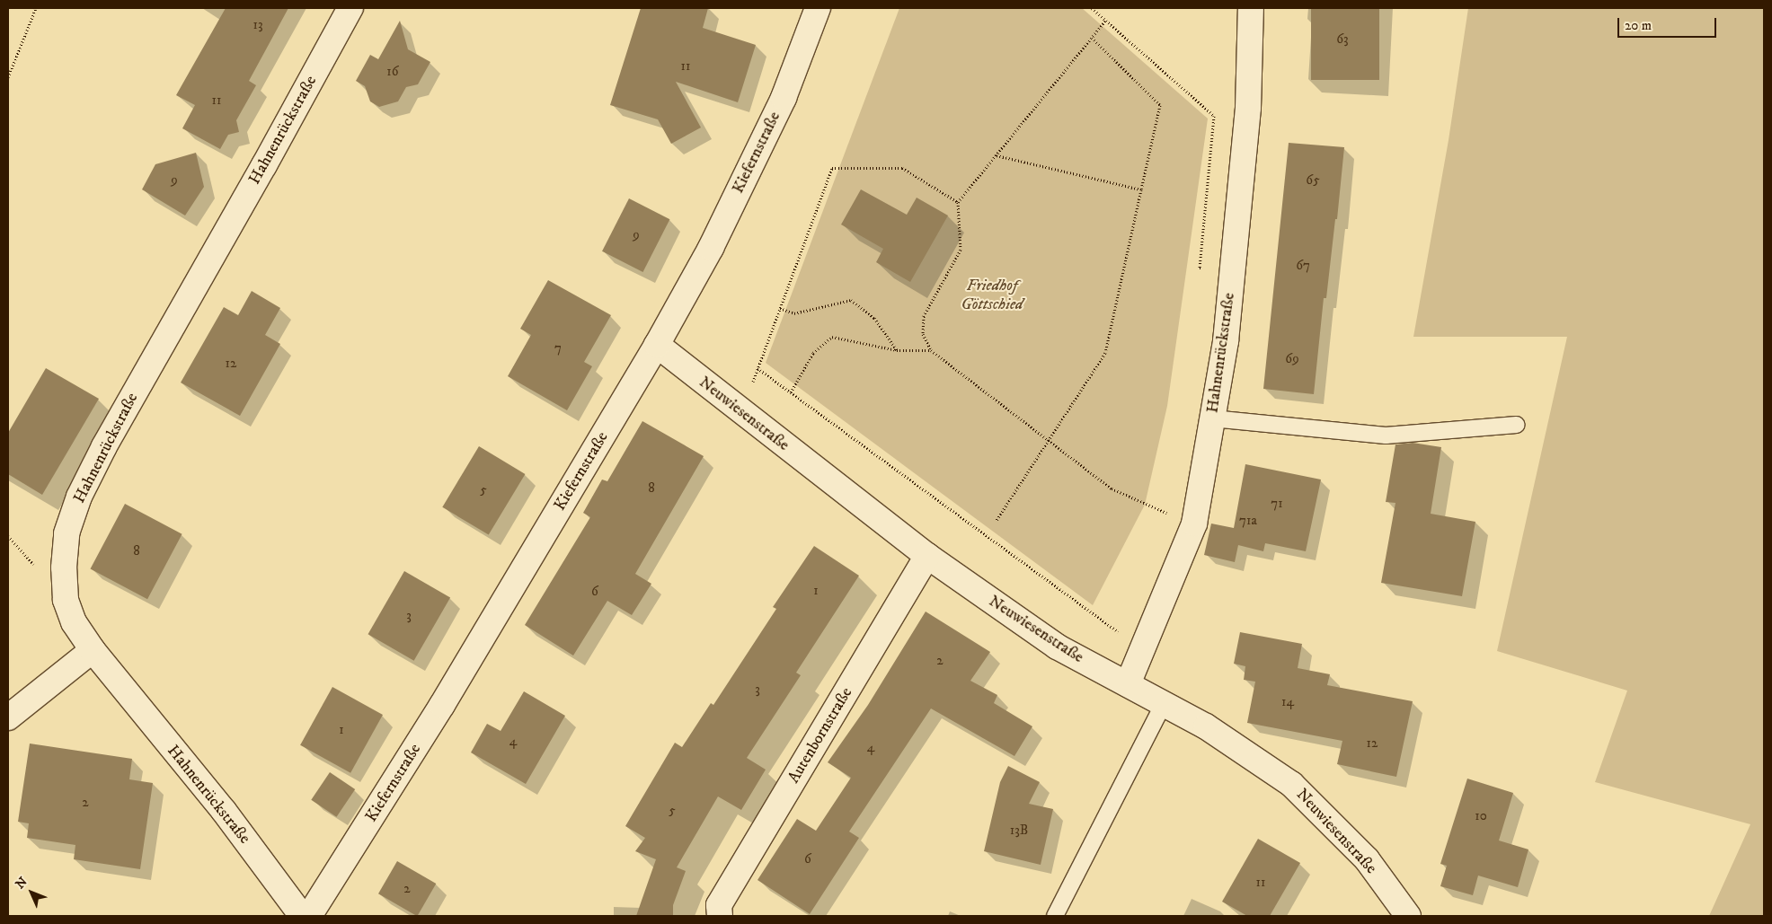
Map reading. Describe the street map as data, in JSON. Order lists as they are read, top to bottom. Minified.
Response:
{"streets":{"street":["Hahnenrückstraße","Kiefernstraße","Neuwiesenstraße","Autenbornstraße"]},"crossings":[["Hahnenrückstraße","Neuwiesenstraße"],["Kiefernstraße","Neuwiesenstraße"],["Neuwiesenstraße","Autenbornstraße"]],"parks":["Friedhof Göttschied"],"house_numbers":["13","63","11","16","11","9","65","9","67","7","69","12","8","5","71","71a","8","1","6","3","2","3","14","1","4","12","4","2","5","10","13B","6","11","2"],"scale_bar":"20 m","north":"top left"}
